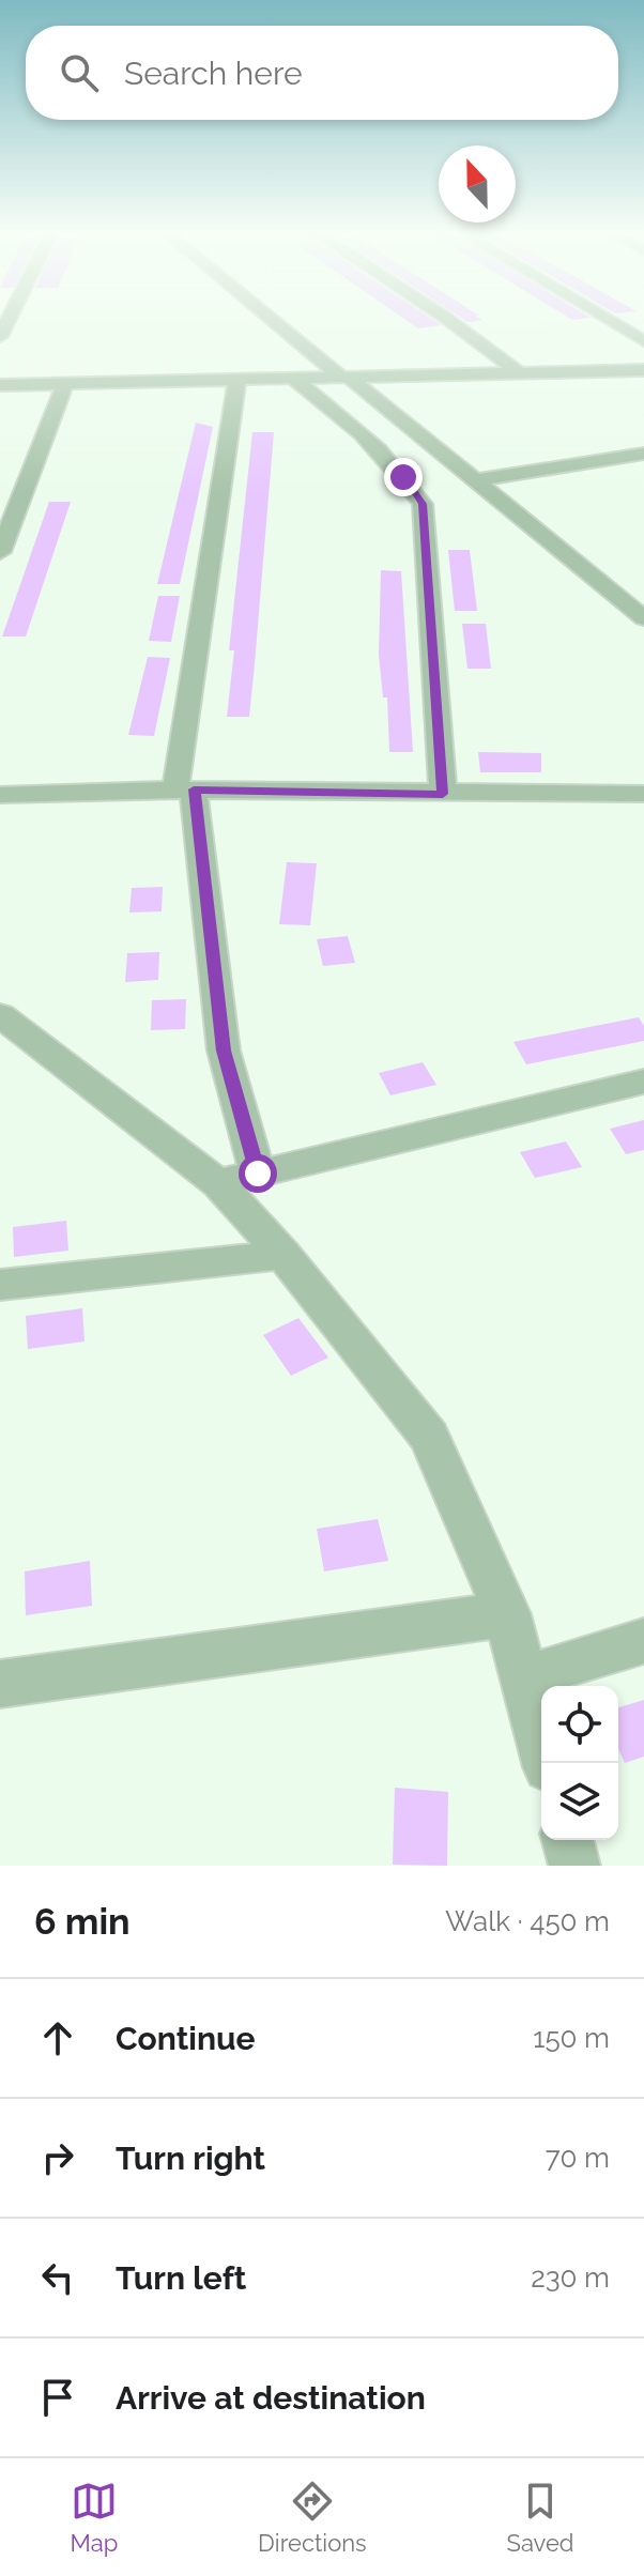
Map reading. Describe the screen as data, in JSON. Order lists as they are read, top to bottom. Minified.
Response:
{"north":"top","page":{"search":"Search here","heading":["6 min","Walk · 450 m"],"list":[["Continue","150 m"],["Turn right","70 m"],["Turn left","230 m"],"Arrive at destination"],"nav":["Map","Directions","Saved"]}}
